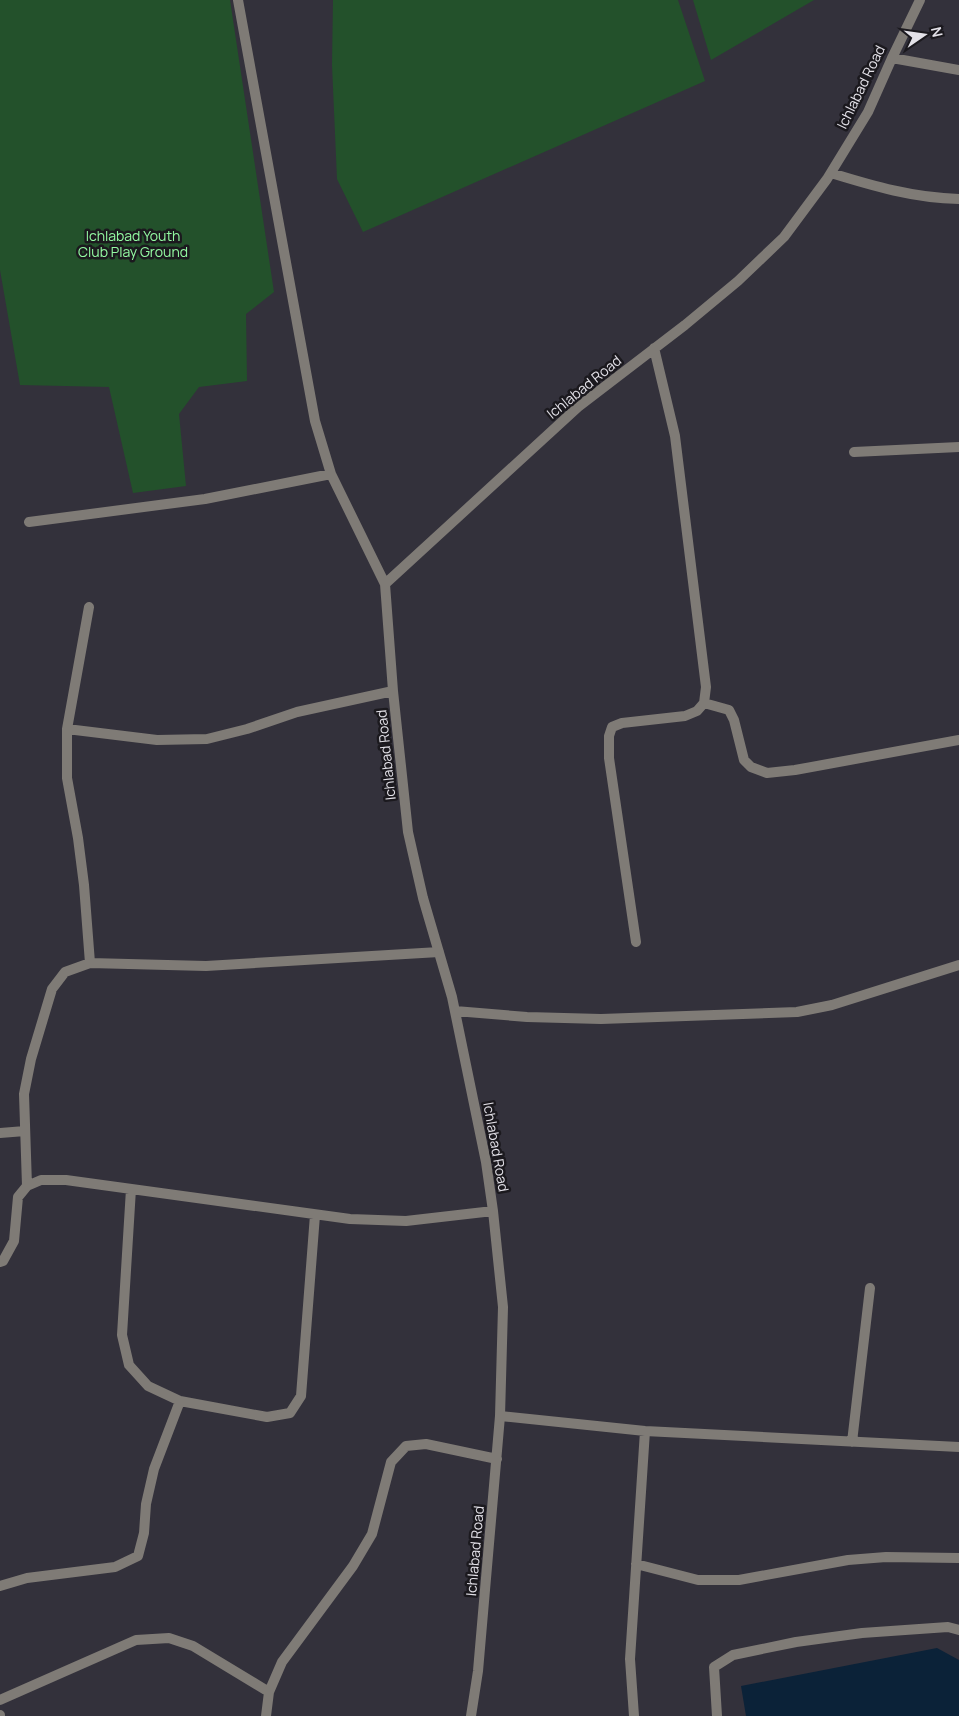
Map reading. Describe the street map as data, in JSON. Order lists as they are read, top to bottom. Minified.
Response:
{"streets":{"street":["Ichlabad Road"]},"parks":["Ichlabad Youth Club Play Ground"],"north":"right"}
